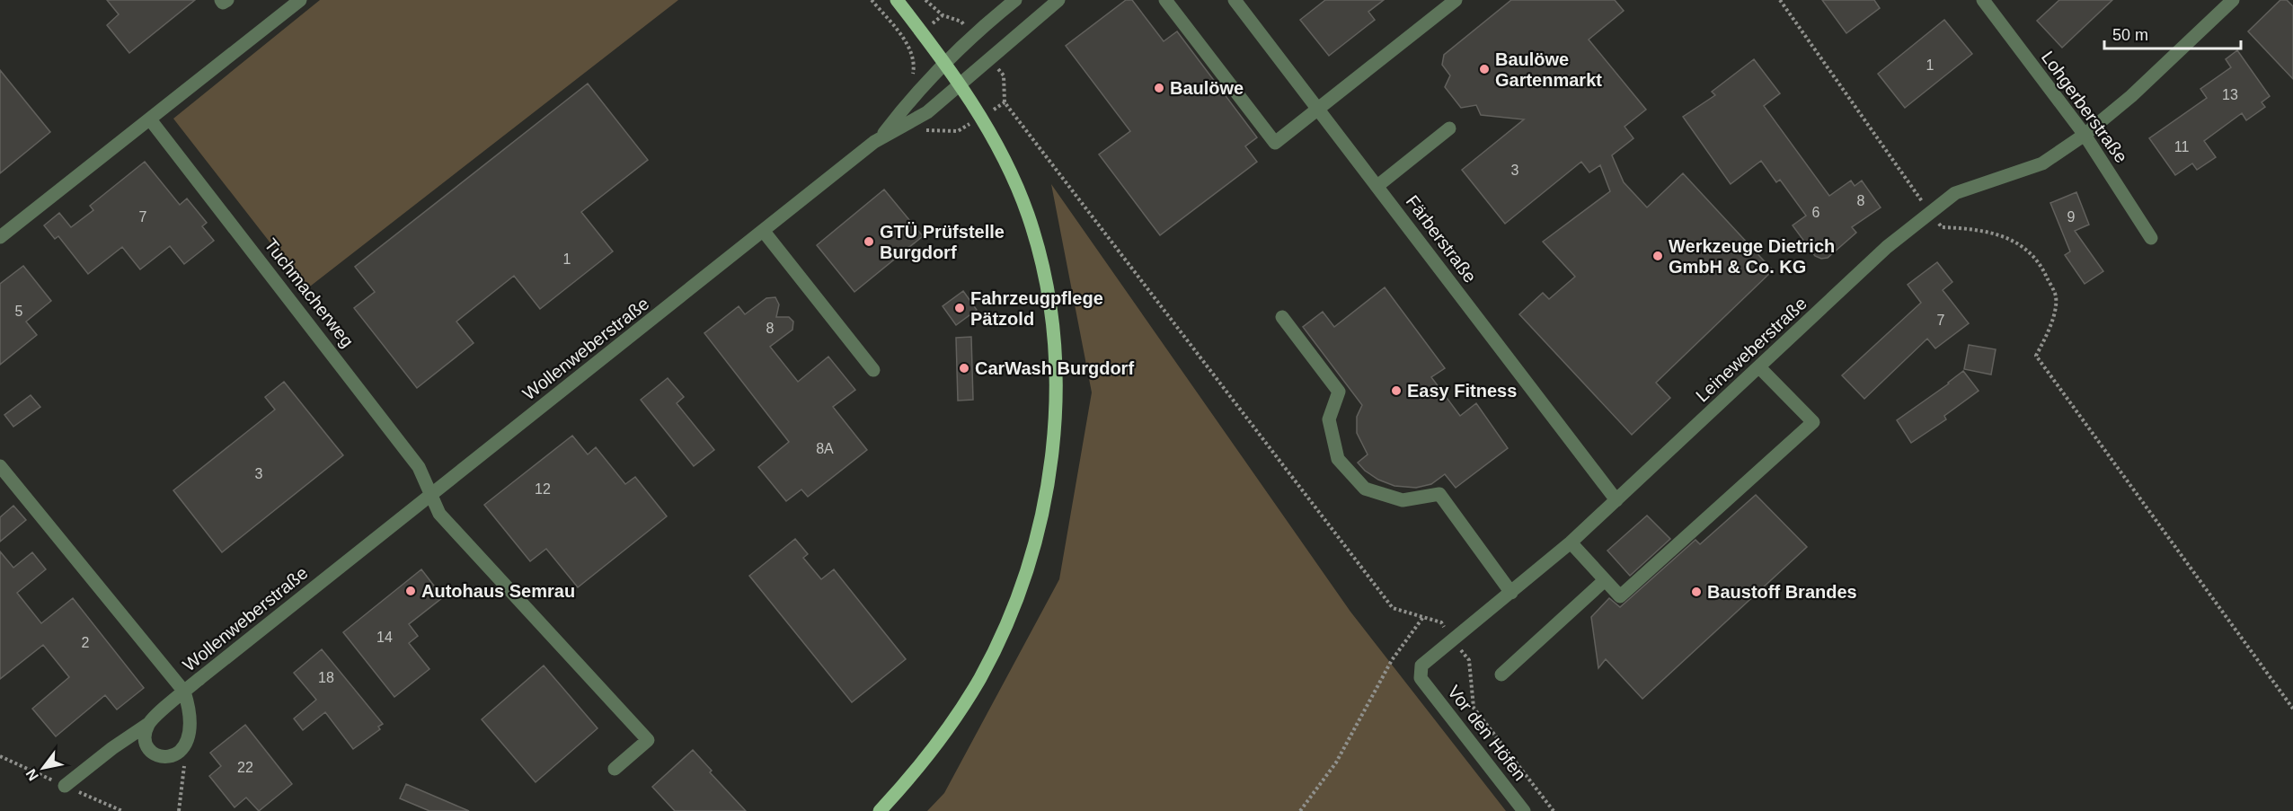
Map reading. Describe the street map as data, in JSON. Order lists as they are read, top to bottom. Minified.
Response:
{"streets":{"street":["Lohgerberstraße","Färberstraße","Tuchmacherweg","Wollenweberstraße","Leineweberstraße","Vor den Höfen"]},"crossings":[["Lohgerberstraße","Leineweberstraße"],["Färberstraße","Leineweberstraße"],["Tuchmacherweg","Wollenweberstraße"],["Leineweberstraße","Vor den Höfen"]],"places":["Baulöwe Gartenmarkt","Baulöwe","GTÜ Prüfstelle Burgdorf","Werkzeuge Dietrich GmbH & Co. KG","Fahrzeugpflege Pätzold","CarWash Burgdorf","Easy Fitness","Autohaus Semrau","Baustoff Brandes"],"house_numbers":["1","13","11","3","8","6","7","9","1","5","7","8","8A","3","12","14","2","18","22"],"scale_bar":"50 m","north":"bottom left"}
